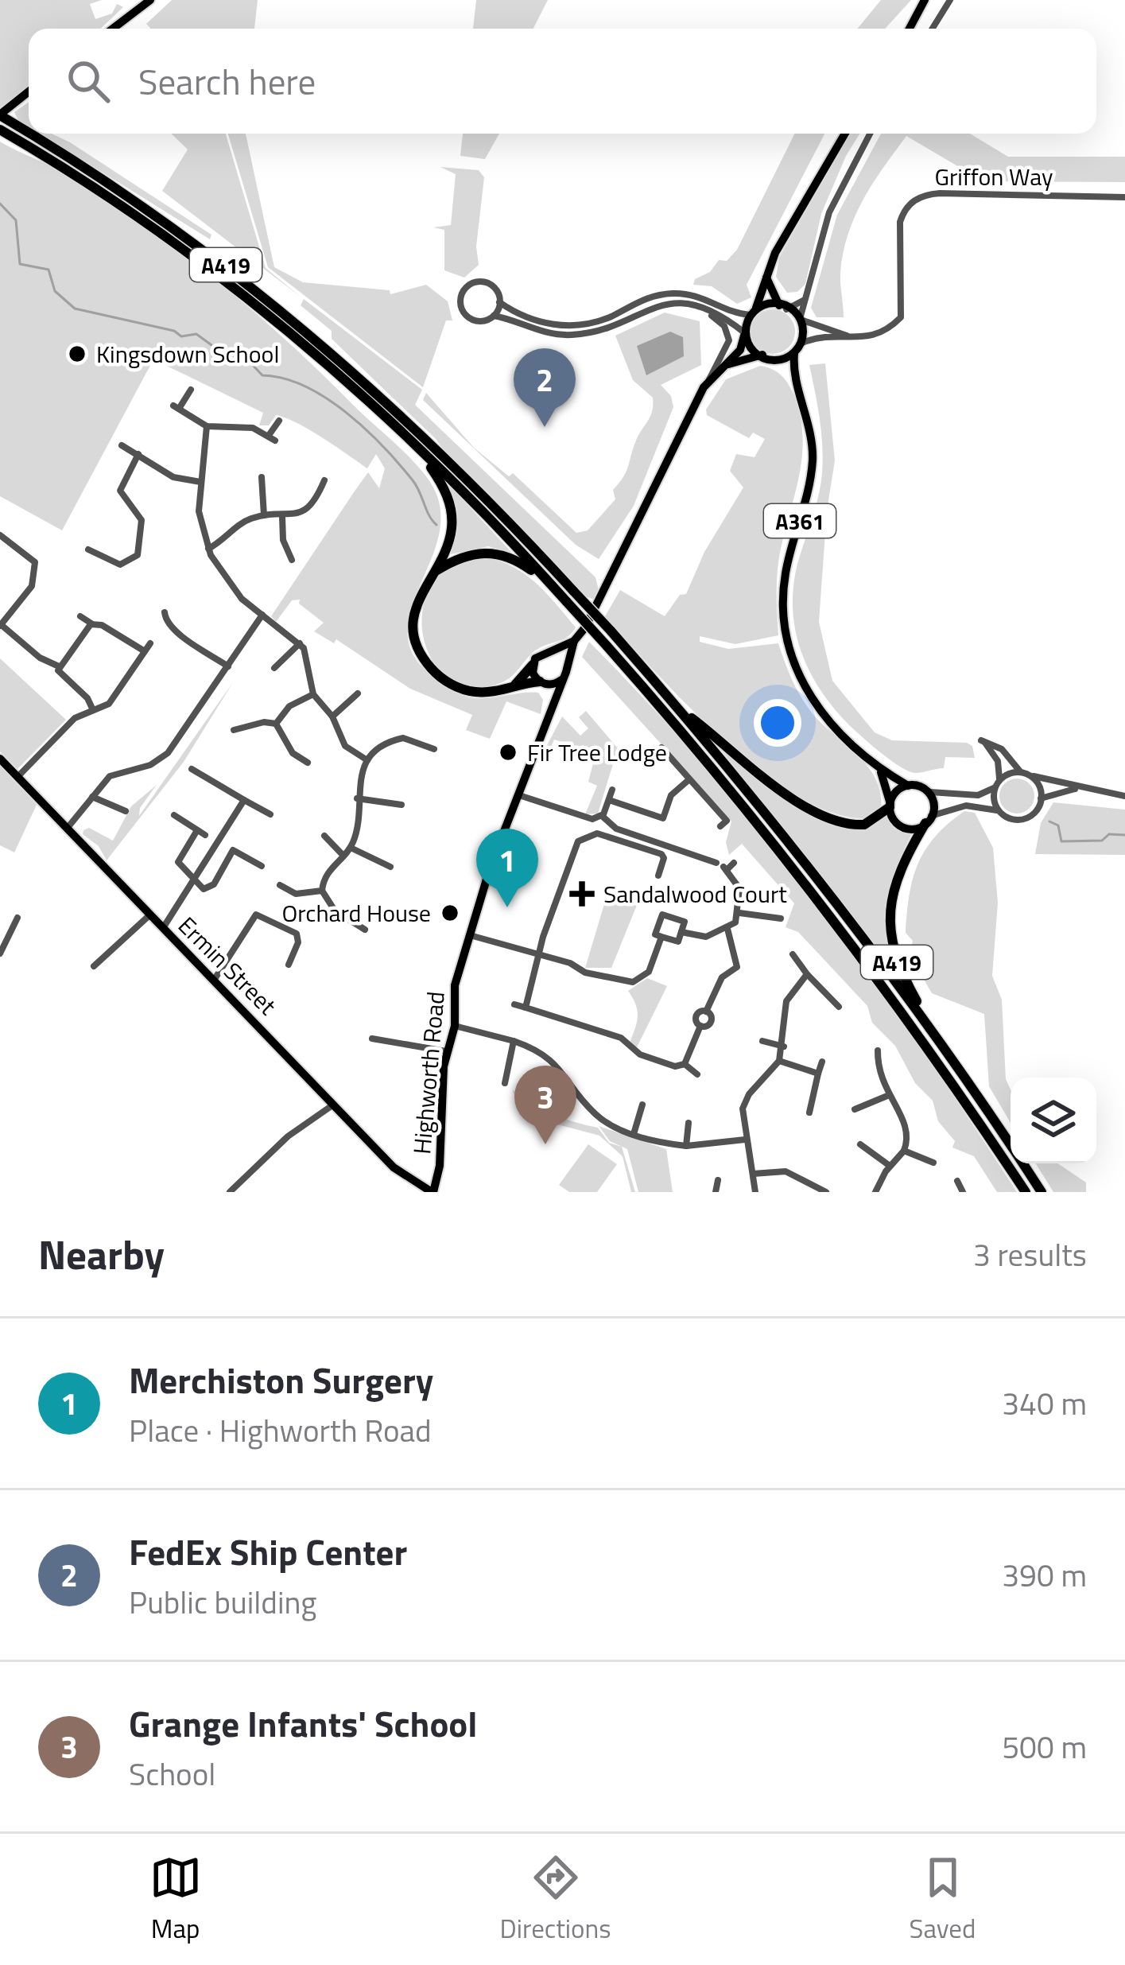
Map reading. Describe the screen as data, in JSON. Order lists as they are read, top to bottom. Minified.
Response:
{"streets":{"highway":["A419"],"main road":["A361","Ermin Street","Highworth Road"],"street":["Griffon Way"]},"crossings":[["Griffon Way","A361"],["A419","A361"],["A419","Highworth Road"],["Ermin Street","Highworth Road"]],"places":{"other":["Kingsdown School","Fir Tree Lodge","Orchard House"],"health":["Sandalwood Court"]},"page":{"search":"Search here","pins":["2","1","3"],"heading":["Nearby","3 results"],"list":[{"mark":"1","name":"Merchiston Surgery","note":"Place · Highworth Road","value":"340 m"},{"mark":"2","name":"FedEx Ship Center","note":"Public building","value":"390 m"},{"mark":"3","name":"Grange Infants' School","note":"School","value":"500 m"}],"nav":["Map","Directions","Saved"]}}
